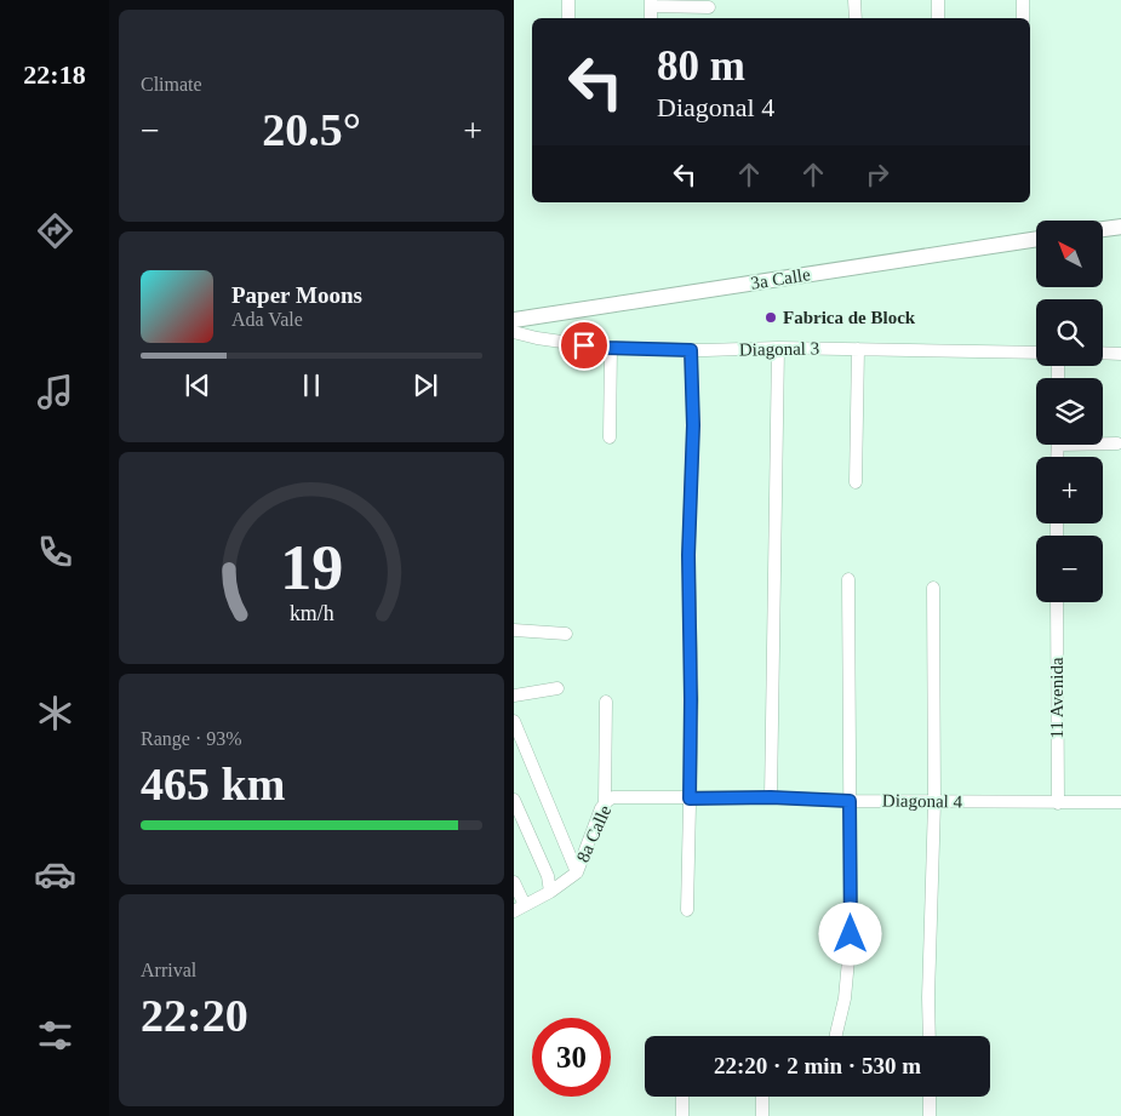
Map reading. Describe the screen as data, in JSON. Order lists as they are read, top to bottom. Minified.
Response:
{"streets":{"main road":["3a Calle"],"street":["Diagonal 3","11 Avenida","Diagonal 4","8a Calle"]},"crossings":[["11 Avenida","Diagonal 4"],["Diagonal 4","8a Calle"]],"places":["Fabrica de Block"],"north":"top left","page":{"tabs":"22:18","tile":["Climate",["Range · 93%","465 km"],["Arrival","22:20"]],"turn":["80 m","Diagonal 4"],"heat":["−","20.5°","+"],"map_buttons":["+","−"],"song":["Paper Moons","Ada Vale"],"limit":"30","trip":"22:20 · 2 min · 530 m","gauge":["19","km/h"]}}
